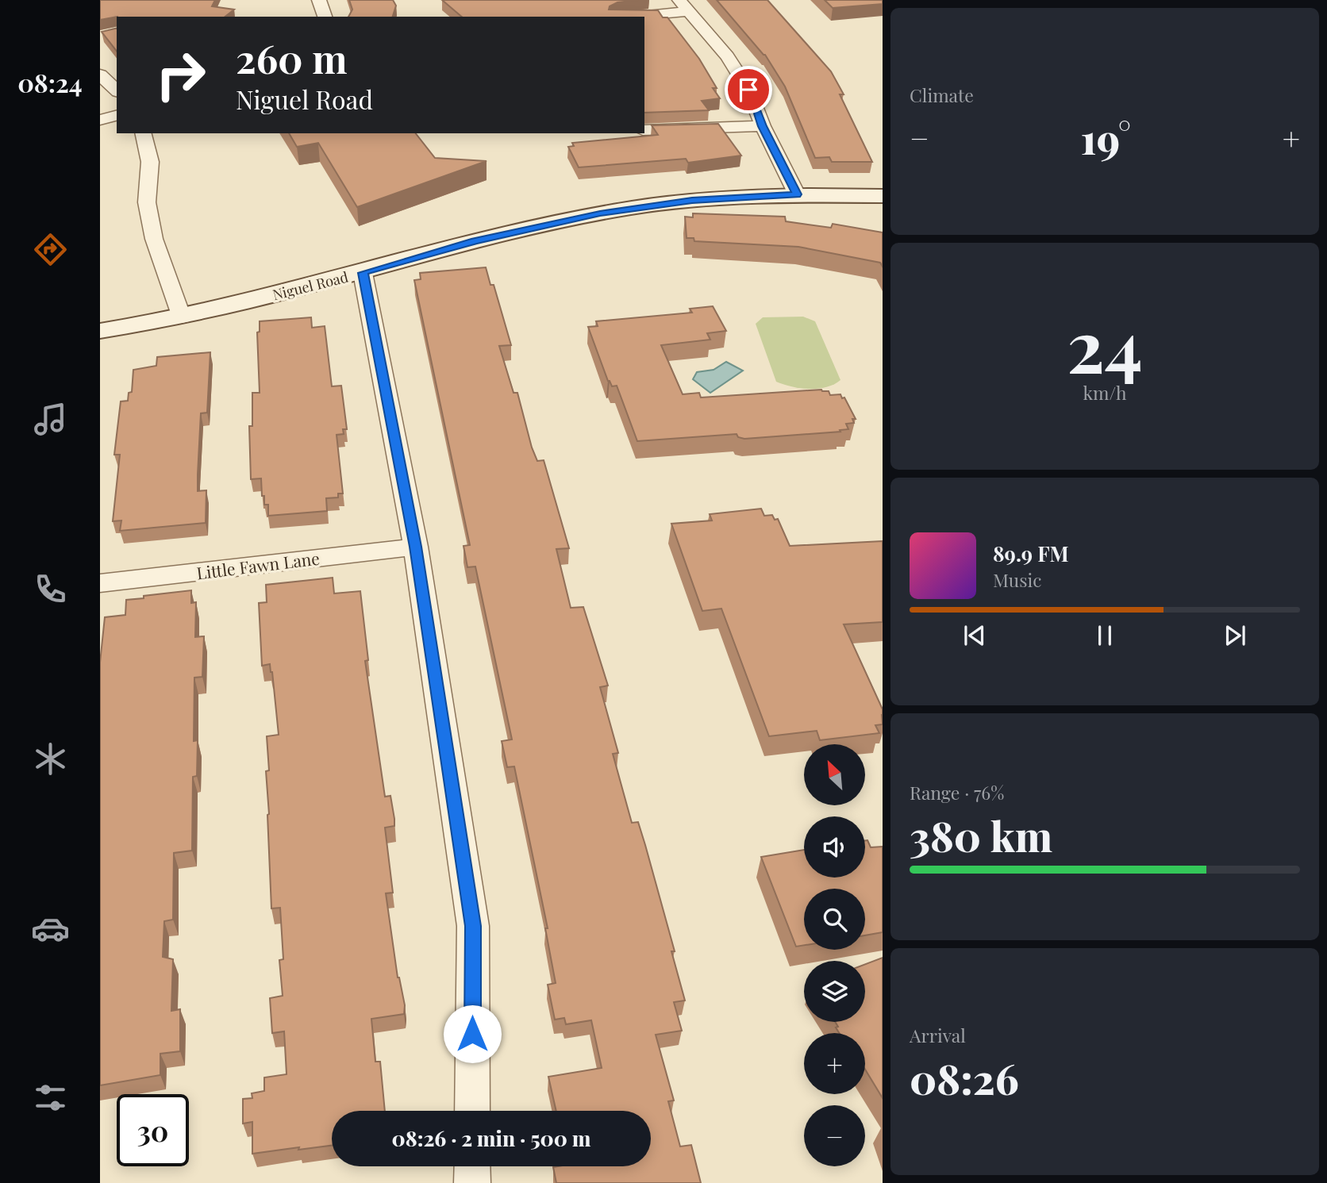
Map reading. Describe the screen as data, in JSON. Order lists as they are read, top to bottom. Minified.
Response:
{"streets":{"main road":["Niguel Road"],"street":["Little Fawn Lane"]},"north":"top left","page":{"tabs":"08:24","tile":["Climate",["24","km/h"],["Range · 76%","380 km"],["Arrival","08:26"]],"turn":["260 m","Niguel Road"],"heat":["−","19°","+"],"song":["89.9 FM","Music"],"map_buttons":["+","−"],"limit":"30","trip":"08:26 · 2 min · 500 m"}}
